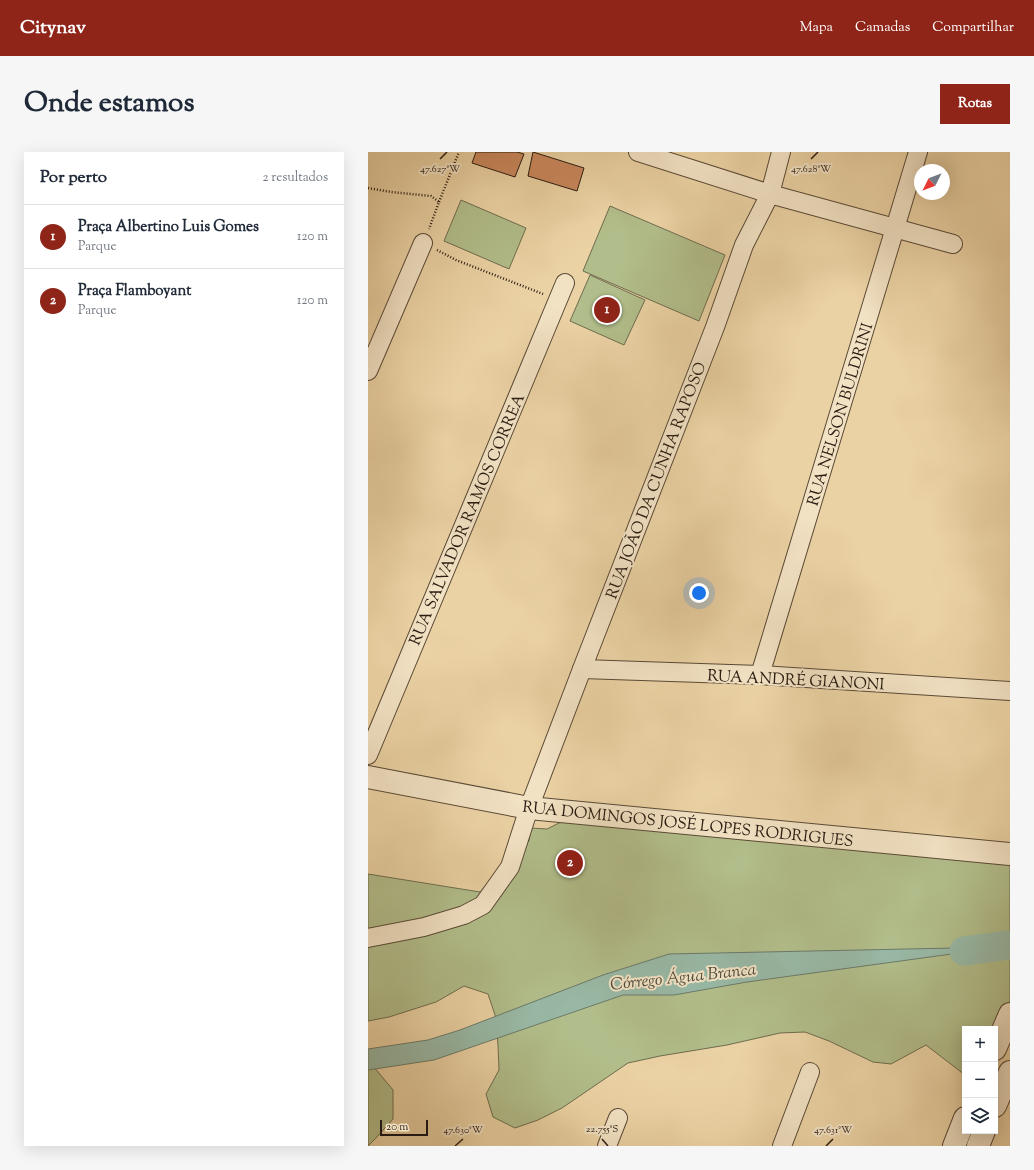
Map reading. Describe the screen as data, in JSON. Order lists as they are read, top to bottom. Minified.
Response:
{"streets":{"street":["RUA NELSON BULDRINI","RUA JOÃO DA CUNHA RAPOSO","RUA SALVADOR RAMOS CORREA","RUA ANDRÉ GIANONI","RUA DOMINGOS JOSÉ LOPES RODRIGUES"]},"crossings":[["RUA NELSON BULDRINI","RUA ANDRÉ GIANONI"],["RUA JOÃO DA CUNHA RAPOSO","RUA ANDRÉ GIANONI"],["RUA JOÃO DA CUNHA RAPOSO","RUA DOMINGOS JOSÉ LOPES RODRIGUES"]],"water":["Córrego Água Branca"],"scale_bar":"20 m","north":"bottom left","page":{"header":"Citynav","nav":["Mapa","Camadas","Compartilhar"],"title":"Onde estamos","buttons":"Rotas","heading":["Por perto","2 resultados"],"list":[{"mark":"1","name":"Praça Albertino Luis Gomes","note":"Parque","value":"120 m"},{"mark":"2","name":"Praça Flamboyant","note":"Parque","value":"120 m"}],"pins":["1","2"],"map_buttons":["+","−"],"scale":"20 m"},"coordinates":["47.627°W","47.628°W","22.755°S","47.630°W","47.631°W"]}
